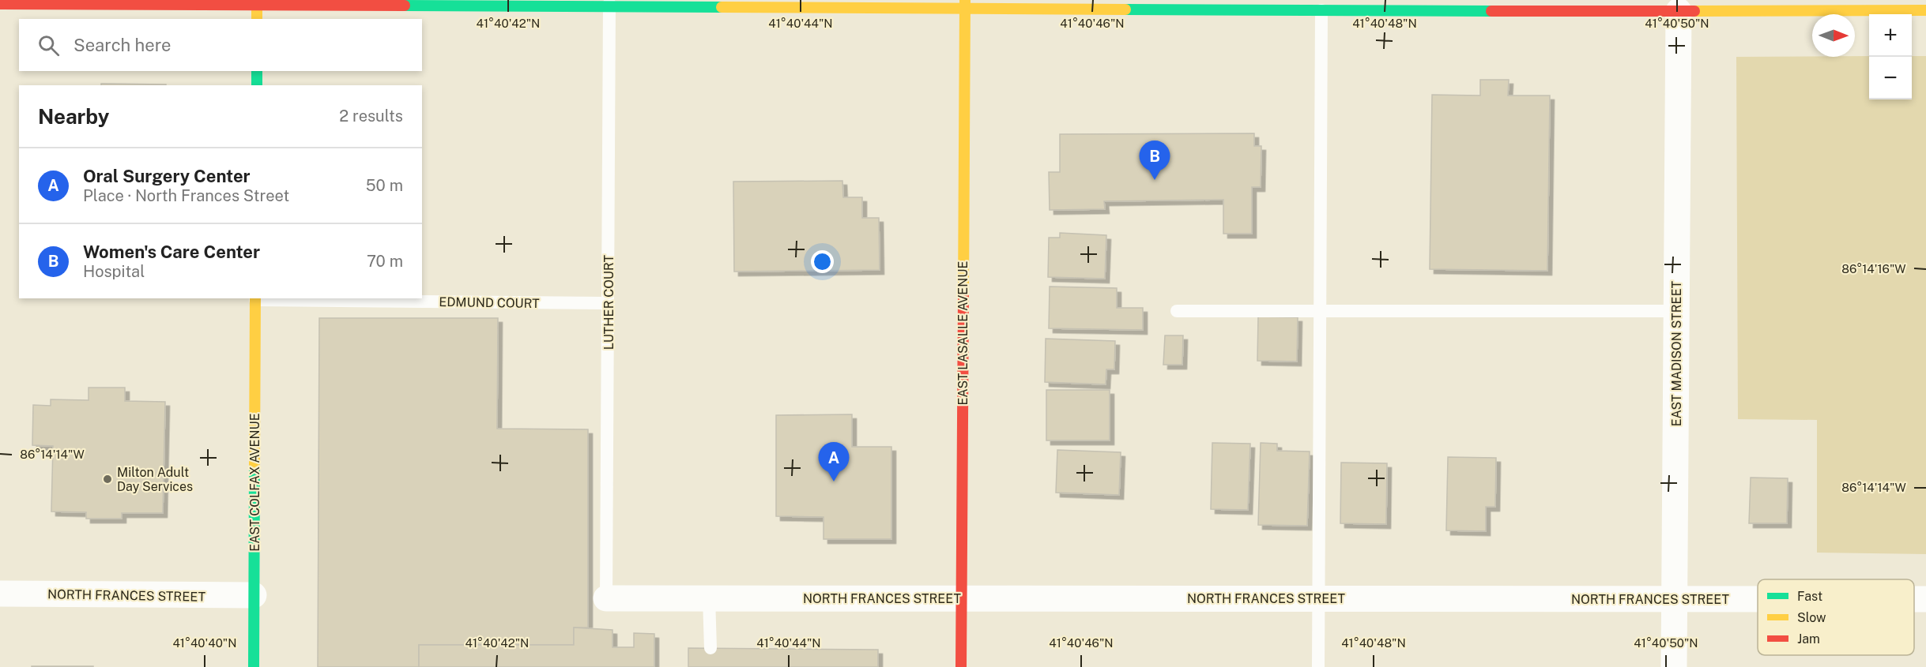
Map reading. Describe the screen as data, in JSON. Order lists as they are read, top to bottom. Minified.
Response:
{"streets":{"street":["EAST LASALLE AVENUE","EAST MADISON STREET","EAST COLFAX AVENUE","NORTH FRANCES STREET"],"lane":["EDMUND COURT","LUTHER COURT"]},"crossings":[["EDMUND COURT","LUTHER COURT"],["EDMUND COURT","EAST COLFAX AVENUE"],["LUTHER COURT","NORTH FRANCES STREET"],["EAST LASALLE AVENUE","NORTH FRANCES STREET"],["EAST MADISON STREET","NORTH FRANCES STREET"],["EAST COLFAX AVENUE","NORTH FRANCES STREET"]],"places":["Milton Adult Day Services"],"legend":["Fast","Slow","Jam"],"north":"right","page":{"map_buttons":["+","−"],"search":"Search here","heading":["Nearby","2 results"],"pins":["B","A"],"list":[{"mark":"A","name":"Oral Surgery Center","note":"Place · North Frances Street","value":"50 m"},{"mark":"B","name":"Women's Care Center","note":"Hospital","value":"70 m"}]},"coordinates":["41°40'42\"N","41°40'44\"N","41°40'46\"N","41°40'48\"N","41°40'50\"N","86°14'16\"W","86°14'14\"W","41°40'40\"N"]}
